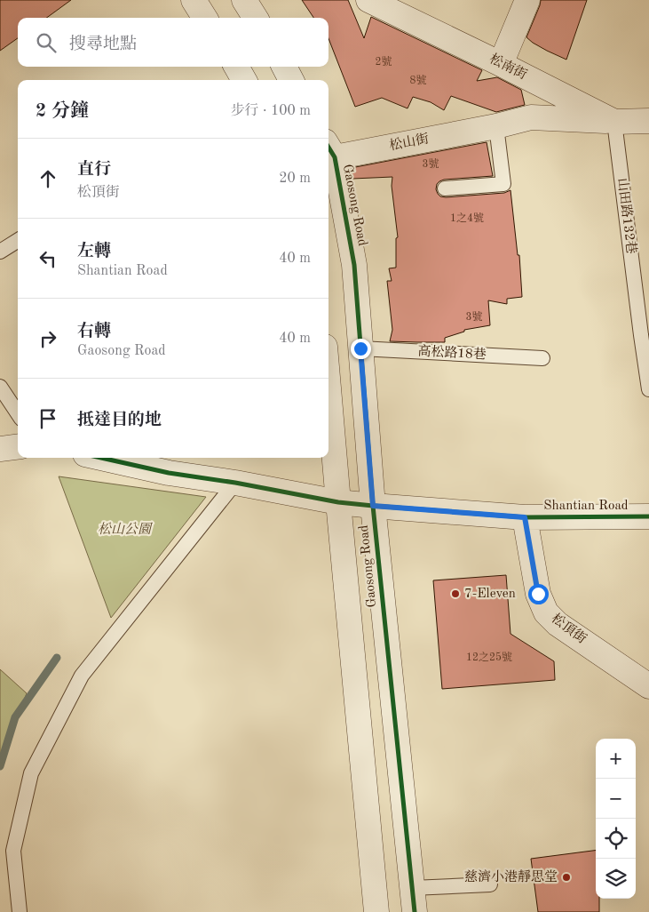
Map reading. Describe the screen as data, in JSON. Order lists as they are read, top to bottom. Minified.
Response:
{"streets":{"street":["松南街","松山街","Gaosong Road","Shantian Road","松頂街"],"lane":["山田路132巷","高松路18巷"]},"crossings":[["松南街","松山街"],["松南街","山田路132巷"],["松山街","Gaosong Road"],["松山街","山田路132巷"],["Gaosong Road","高松路18巷"],["Gaosong Road","Shantian Road"],["Shantian Road","松頂街"]],"parks":["松山公園"],"places":["7-Eleven","慈濟小港靜思堂"],"house_numbers":["2號","8號","3號","1之4號","3號","12之25號"],"page":{"search":"搜尋地點","heading":["2 分鐘","步行 · 100 m"],"list":[["直行","松頂街","20 m"],["左轉","Shantian Road","40 m"],["右轉","Gaosong Road","40 m"],"抵達目的地"],"map_buttons":["+","−"]}}
